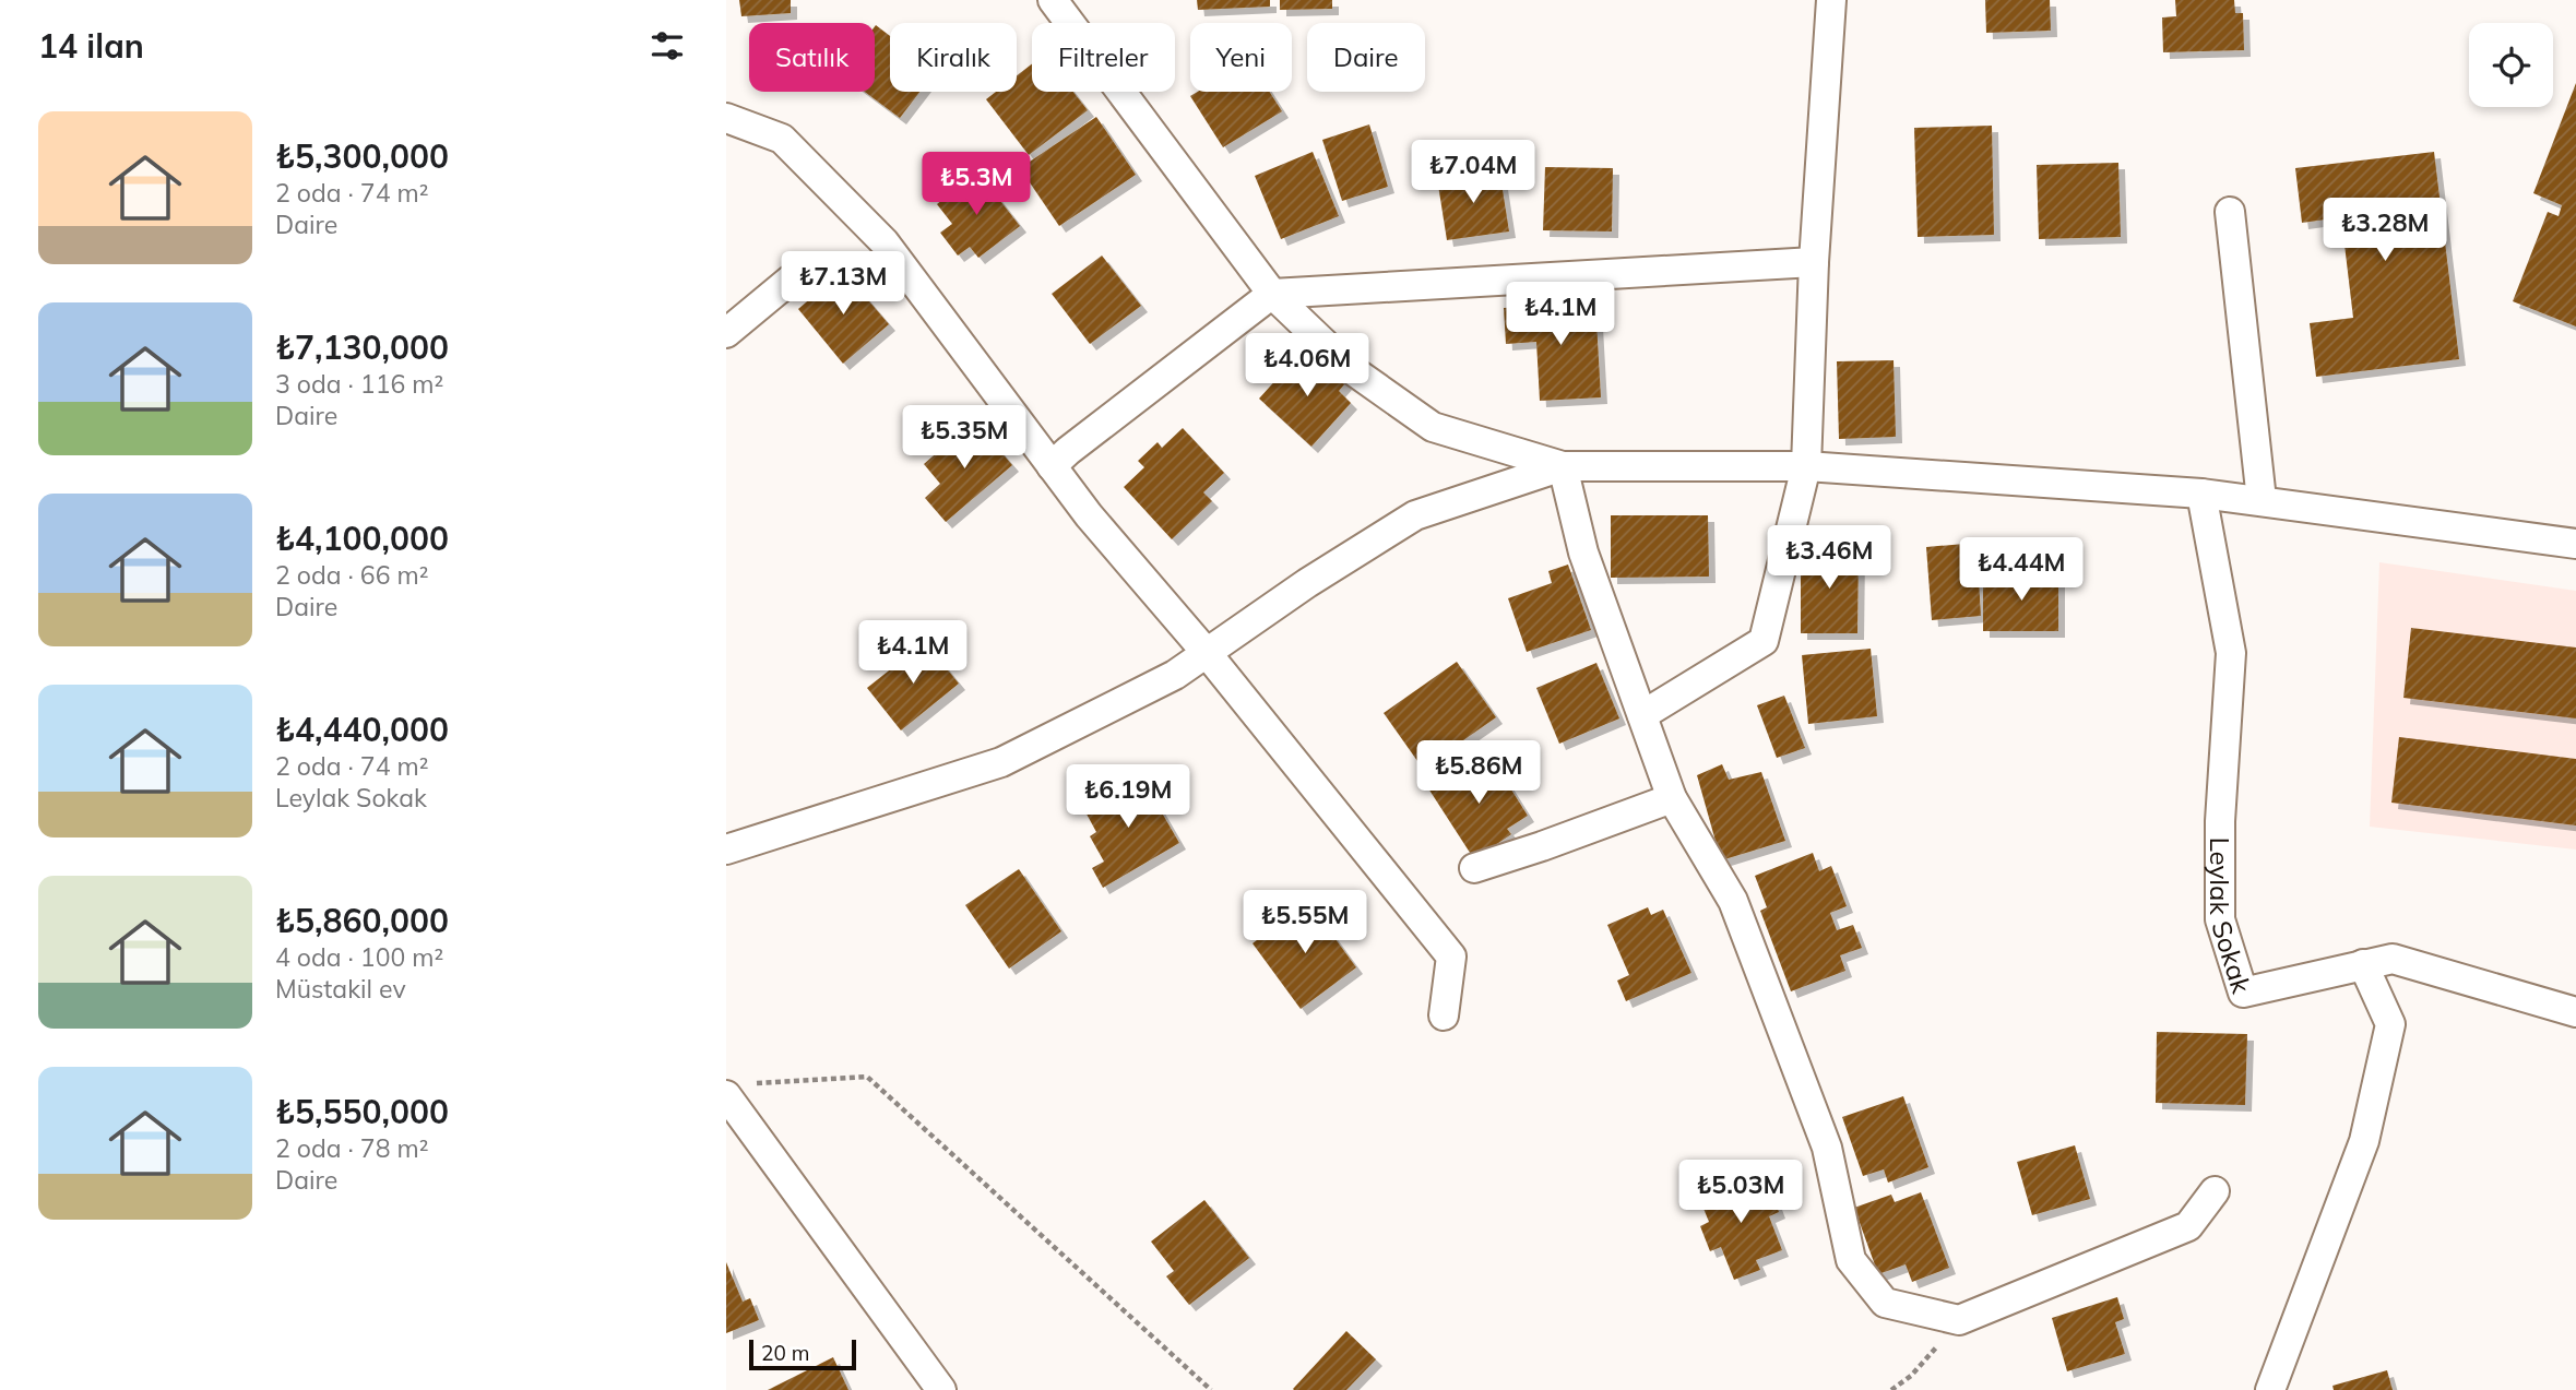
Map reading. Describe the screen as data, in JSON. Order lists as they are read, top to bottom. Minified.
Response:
{"streets":{"street":["Leylak Sokak"]},"scale_bar":"20 m","page":{"heading":"14 ilan","chip":["Satılık","Kiralık","Filtreler","Yeni","Daire"],"list":[{"name":"₺5,300,000","note":"2 oda · 74 m² · Daire"},{"name":"₺7,130,000","note":"3 oda · 116 m² · Daire"},{"name":"₺4,100,000","note":"2 oda · 66 m² · Daire"},{"name":"₺4,440,000","note":"2 oda · 74 m² · Leylak Sokak"},{"name":"₺5,860,000","note":"4 oda · 100 m² · Müstakil ev"},{"name":"₺5,550,000","note":"2 oda · 78 m² · Daire"}],"price":["₺7.04M","₺5.3M","₺3.28M","₺7.13M","₺4.1M","₺4.06M","₺5.35M","₺3.46M","₺4.44M","₺4.1M","₺5.86M","₺6.19M","₺5.55M","₺5.03M"],"scale":"20 m"}}
